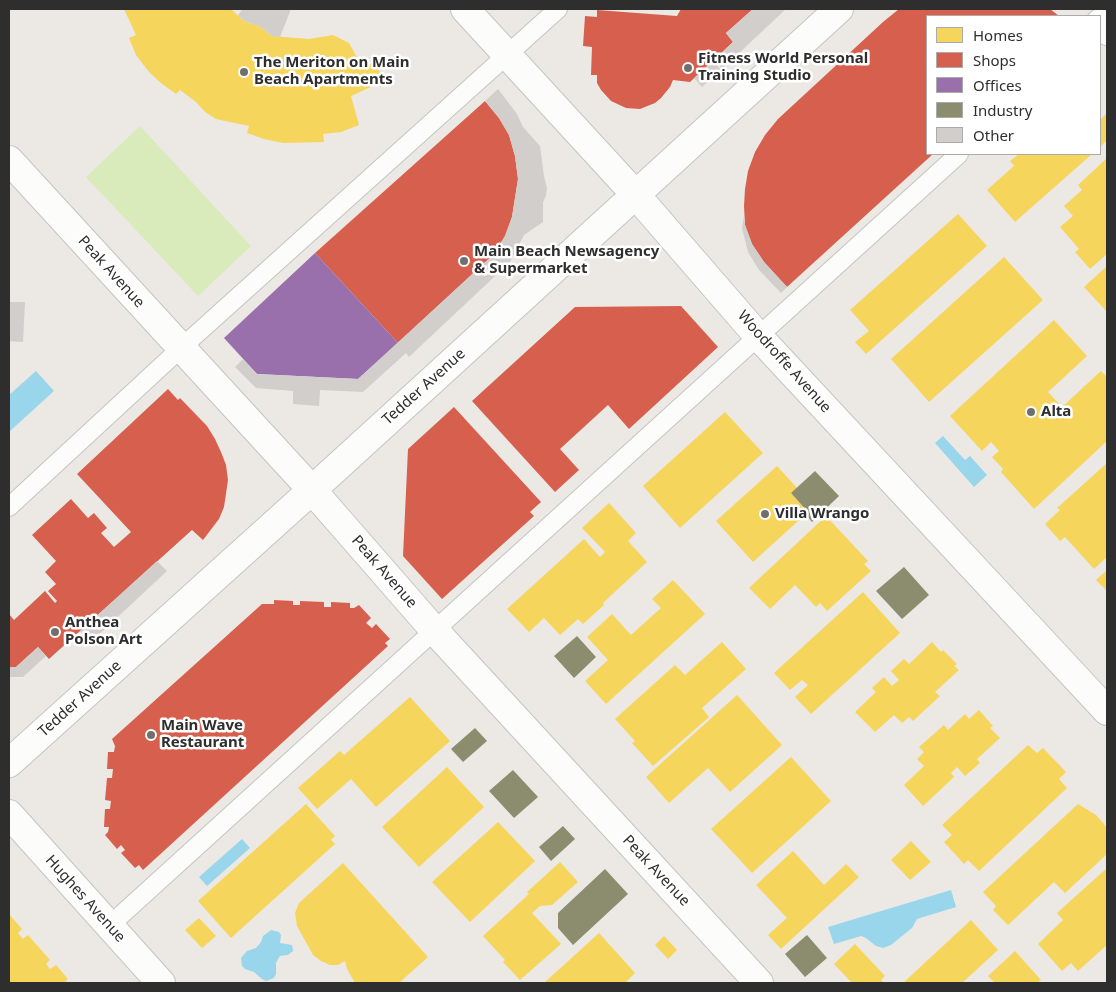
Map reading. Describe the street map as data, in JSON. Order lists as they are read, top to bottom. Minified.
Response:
{"streets":{"street":["Peak Avenue","Woodroffe Avenue","Tedder Avenue","Hughes Avenue"]},"crossings":[["Peak Avenue","Tedder Avenue"],["Woodroffe Avenue","Tedder Avenue"]],"places":["Fitness World Personal Training Studio","The Meriton on Main Beach Apartments","Main Beach Newsagency & Supermarket","Alta","Villa Wrango","Anthea Polson Art","Main Wave Restaurant"],"legend":["Homes","Shops","Offices","Industry","Other"]}
